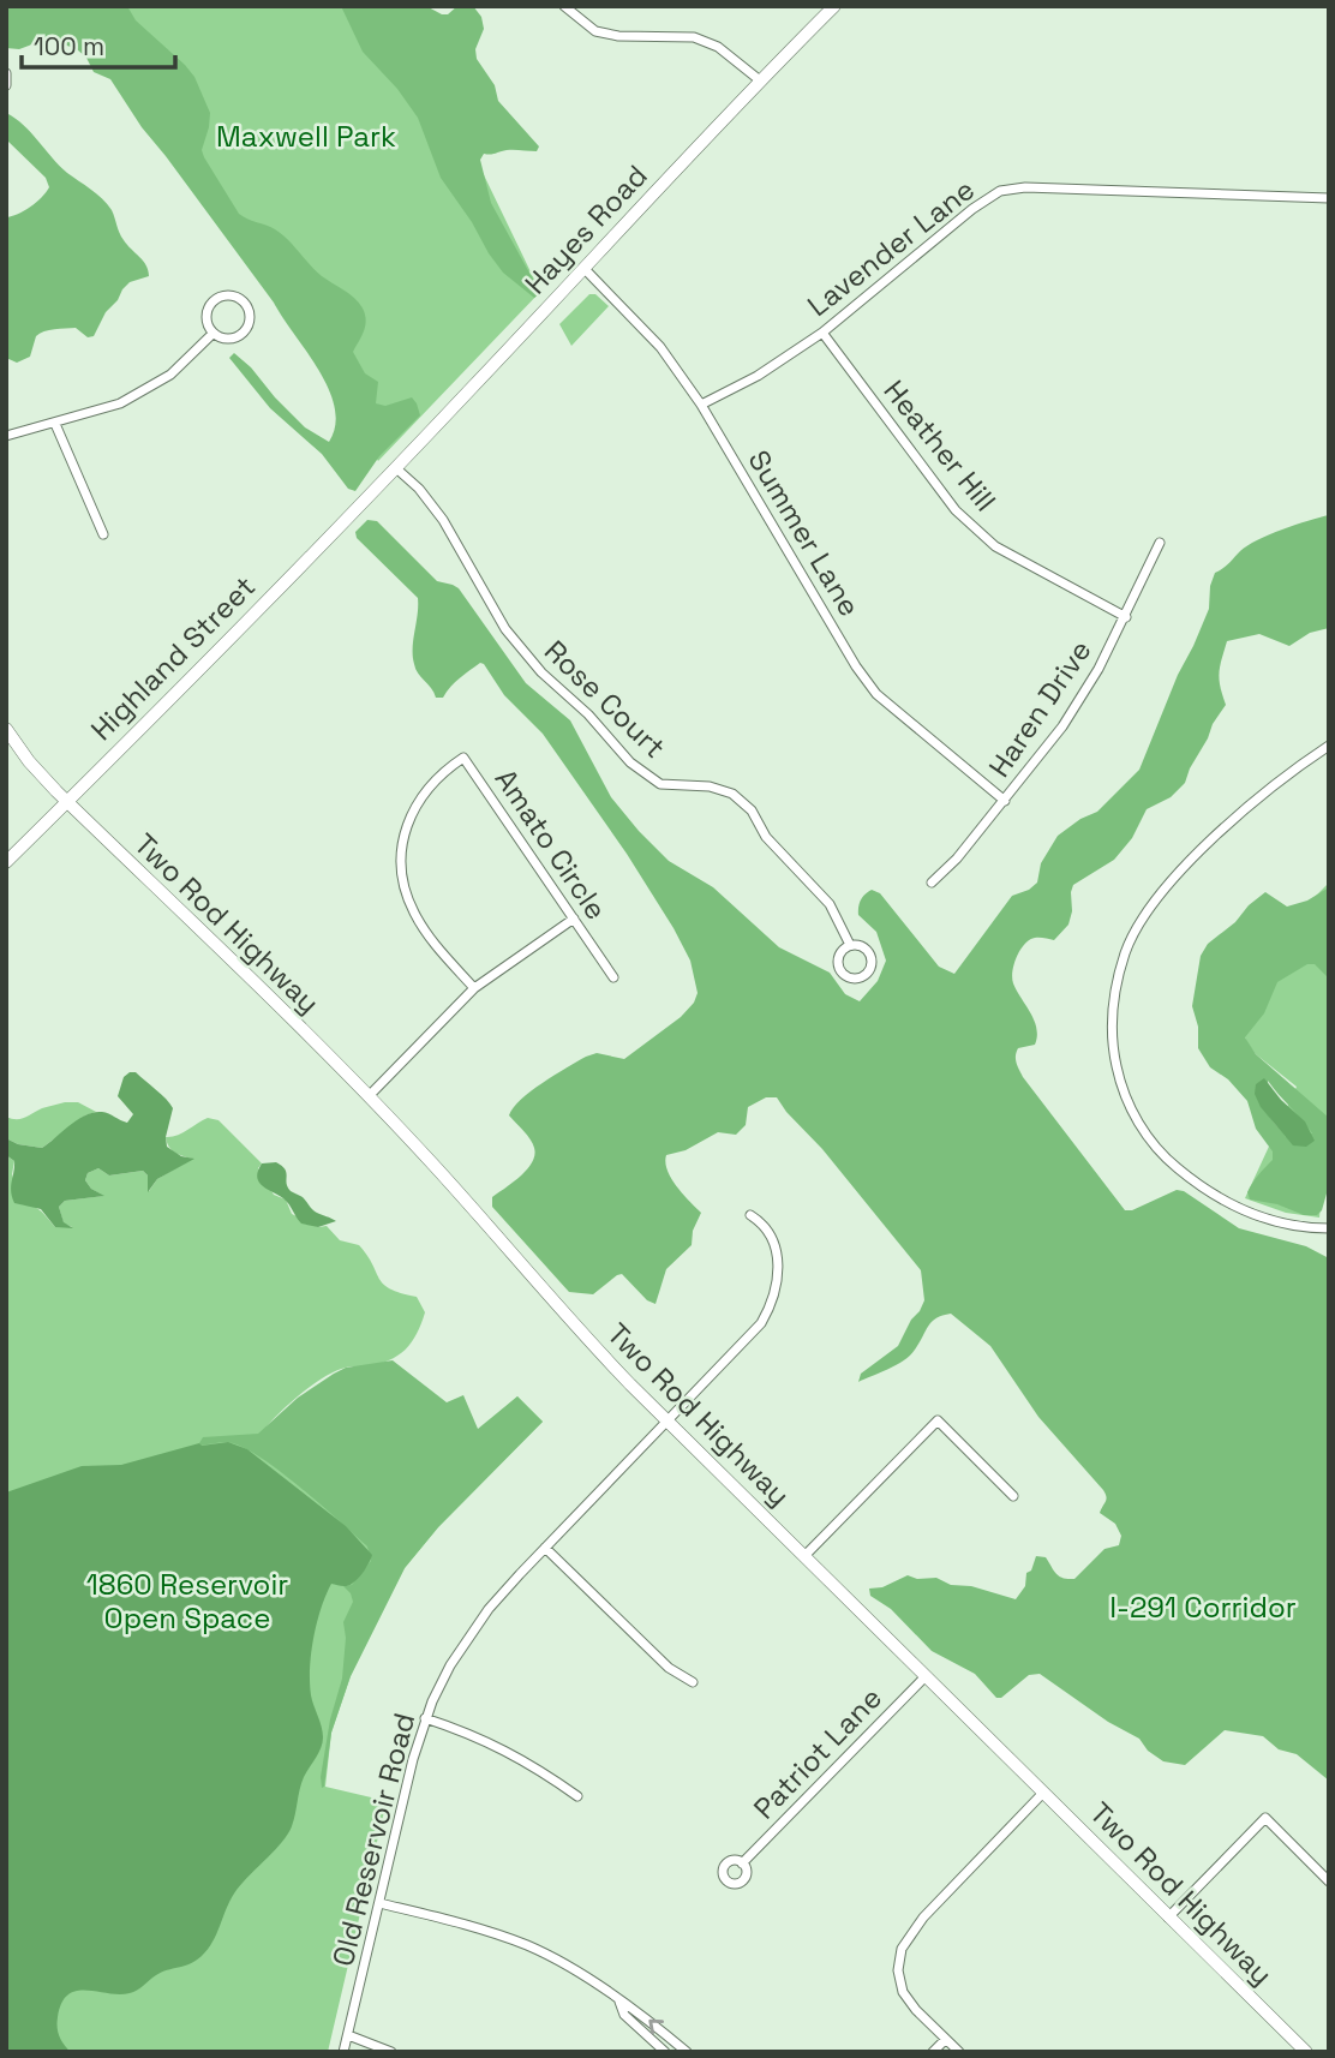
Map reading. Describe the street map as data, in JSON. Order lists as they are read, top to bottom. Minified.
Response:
{"streets":{"street":["Hayes Road","Lavender Lane","Heather Hill","Summer Lane","Highland Street","Rose Court","Haren Drive","Amato Circle","Two Rod Highway","Patriot Lane","Old Reservoir Road"]},"crossings":[["Hayes Road","Summer Lane"],["Hayes Road","Highland Street"],["Hayes Road","Rose Court"],["Lavender Lane","Heather Hill"],["Lavender Lane","Summer Lane"],["Heather Hill","Haren Drive"],["Summer Lane","Haren Drive"],["Highland Street","Two Rod Highway"],["Two Rod Highway","Patriot Lane"],["Two Rod Highway","Old Reservoir Road"]],"parks":["Maxwell Park","1860 Reservoir Open Space","I-291 Corridor"],"scale_bar":"100 m"}
